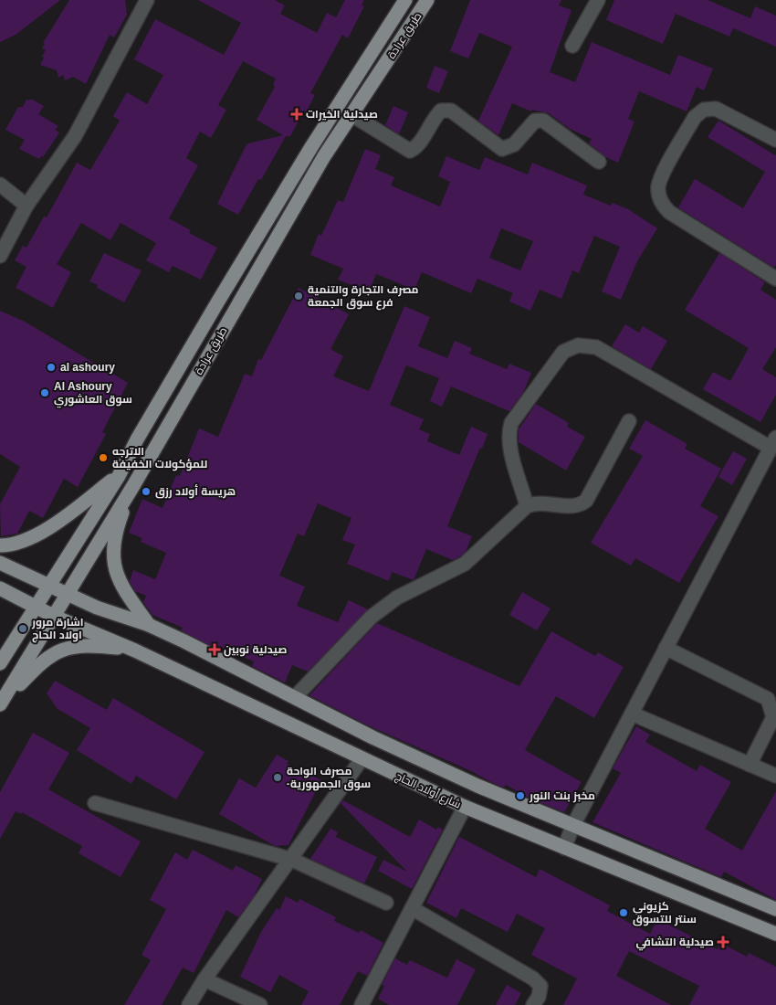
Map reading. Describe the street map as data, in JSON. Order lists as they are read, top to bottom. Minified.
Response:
{"streets":{"main road":["طريق عرادة","شارع أولاد الحاج"]},"crossings":[["طريق عرادة","شارع أولاد الحاج"]],"places":{"health":["صيدلية الخيرات","صيدلية نوبين","صيدلية التشافي"],"other":["مصرف التجارة والتنمية فرع سوق الجمعة","al ashoury","Al Ashoury سوق العاشوري","الاترجه للمؤكولات الخفيفة","هريسة أولاد رزق","اشارة مرور اولاد الحاج","مصرف الواحة -سوق الجمهورية","مخبز بنت النور","كزيوني سنتر للتسوق"]}}
